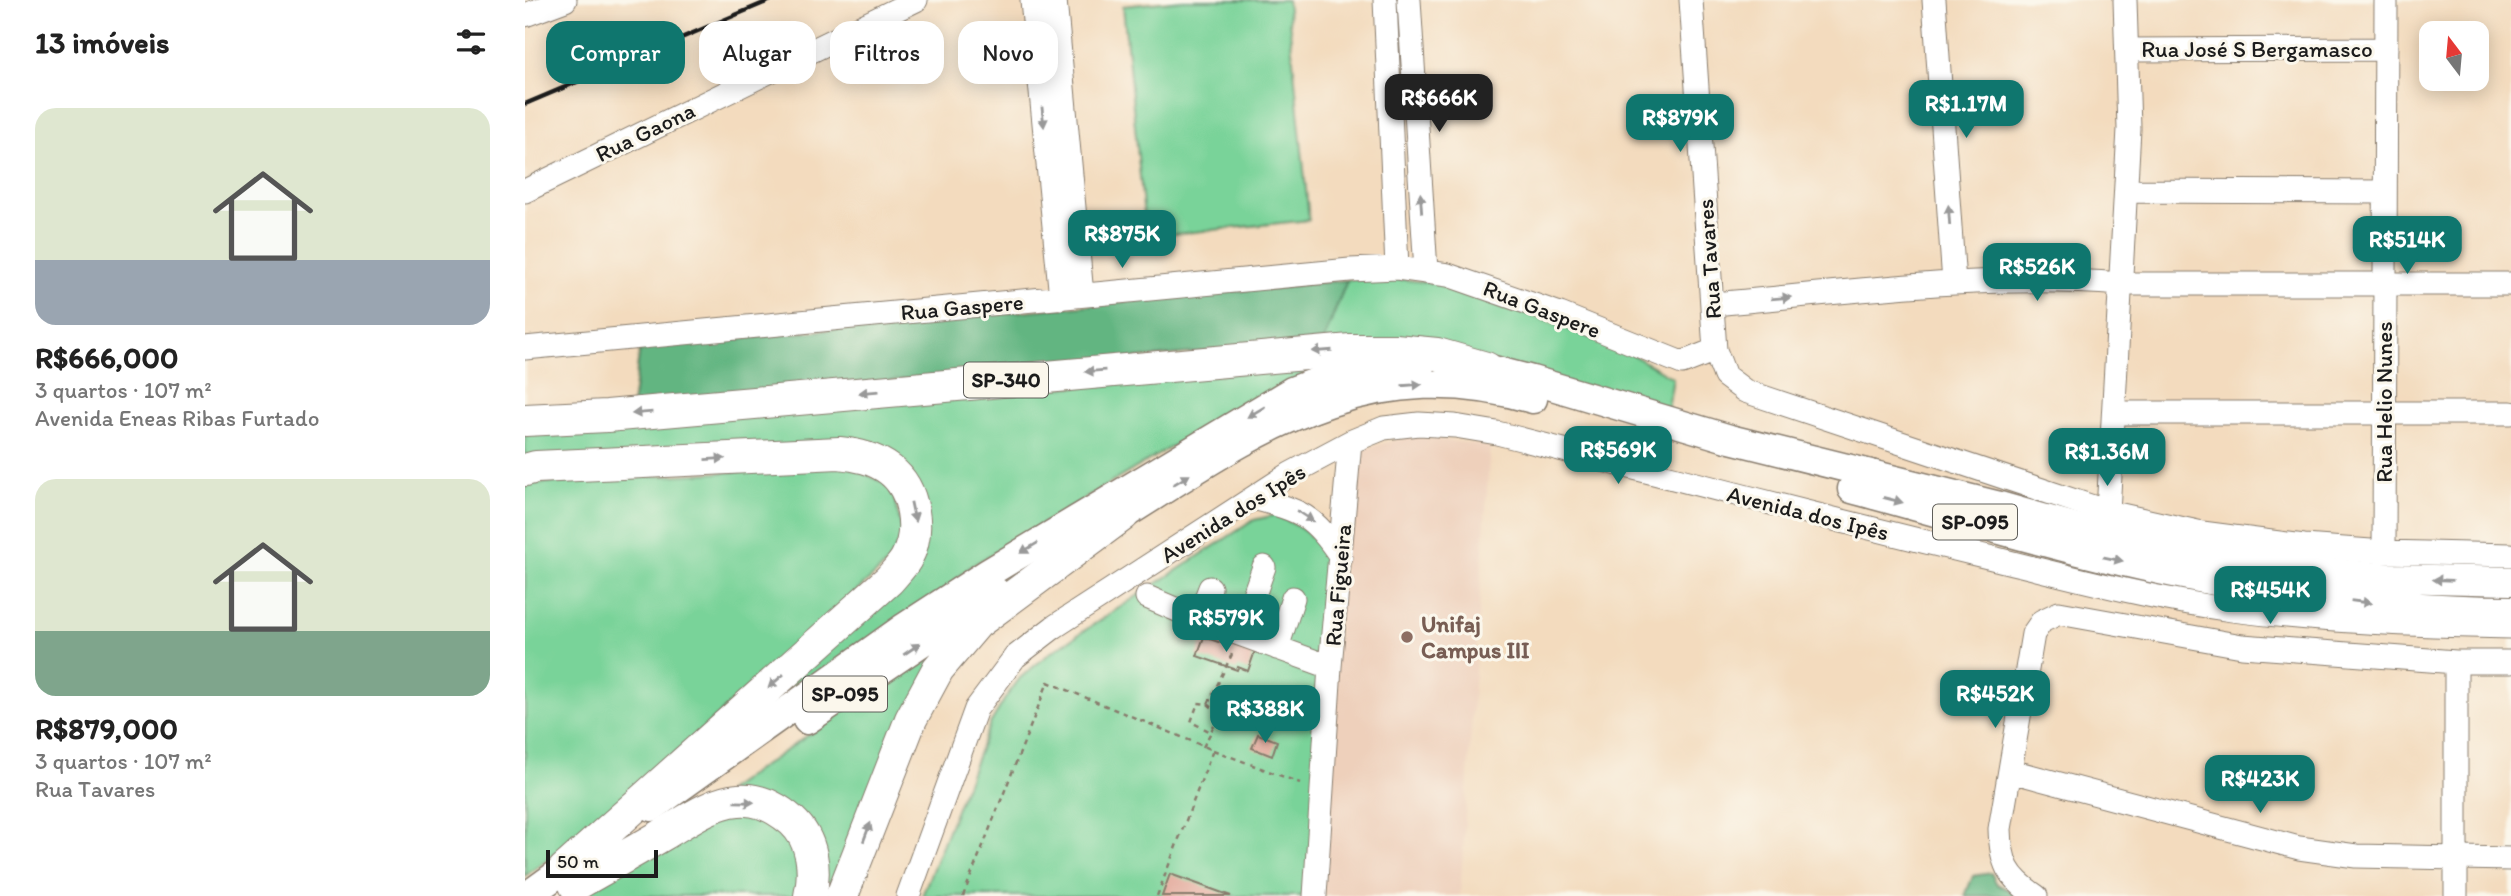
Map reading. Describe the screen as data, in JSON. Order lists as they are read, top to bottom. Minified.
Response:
{"streets":{"highway":["SP-340"],"main road":["SP-095"],"street":["Rua José S Bergamasco","Rua Gaona","Rua Tavares","Rua Gaspere","Rua Helio Nunes","Avenida dos Ipês","Rua Figueira"]},"crossings":[["Rua José S Bergamasco","Rua Helio Nunes"],["Rua Tavares","Rua Gaspere"],["SP-340","SP-095"],["Avenida dos Ipês","Rua Figueira"]],"places":["Unifaj Campus III"],"scale_bar":"50 m","north":"top","page":{"heading":"13 imóveis","chip":["Comprar","Alugar","Filtros","Novo"],"price":["R$666K","R$1.17M","R$879K","R$875K","R$514K","R$526K","R$569K","R$1.36M","R$454K","R$579K","R$452K","R$388K","R$423K"],"list":[{"name":"R$666,000","note":"3 quartos · 107 m² · Avenida Eneas Ribas Furtado"},{"name":"R$879,000","note":"3 quartos · 107 m² · Rua Tavares"}],"scale":"50 m"}}
